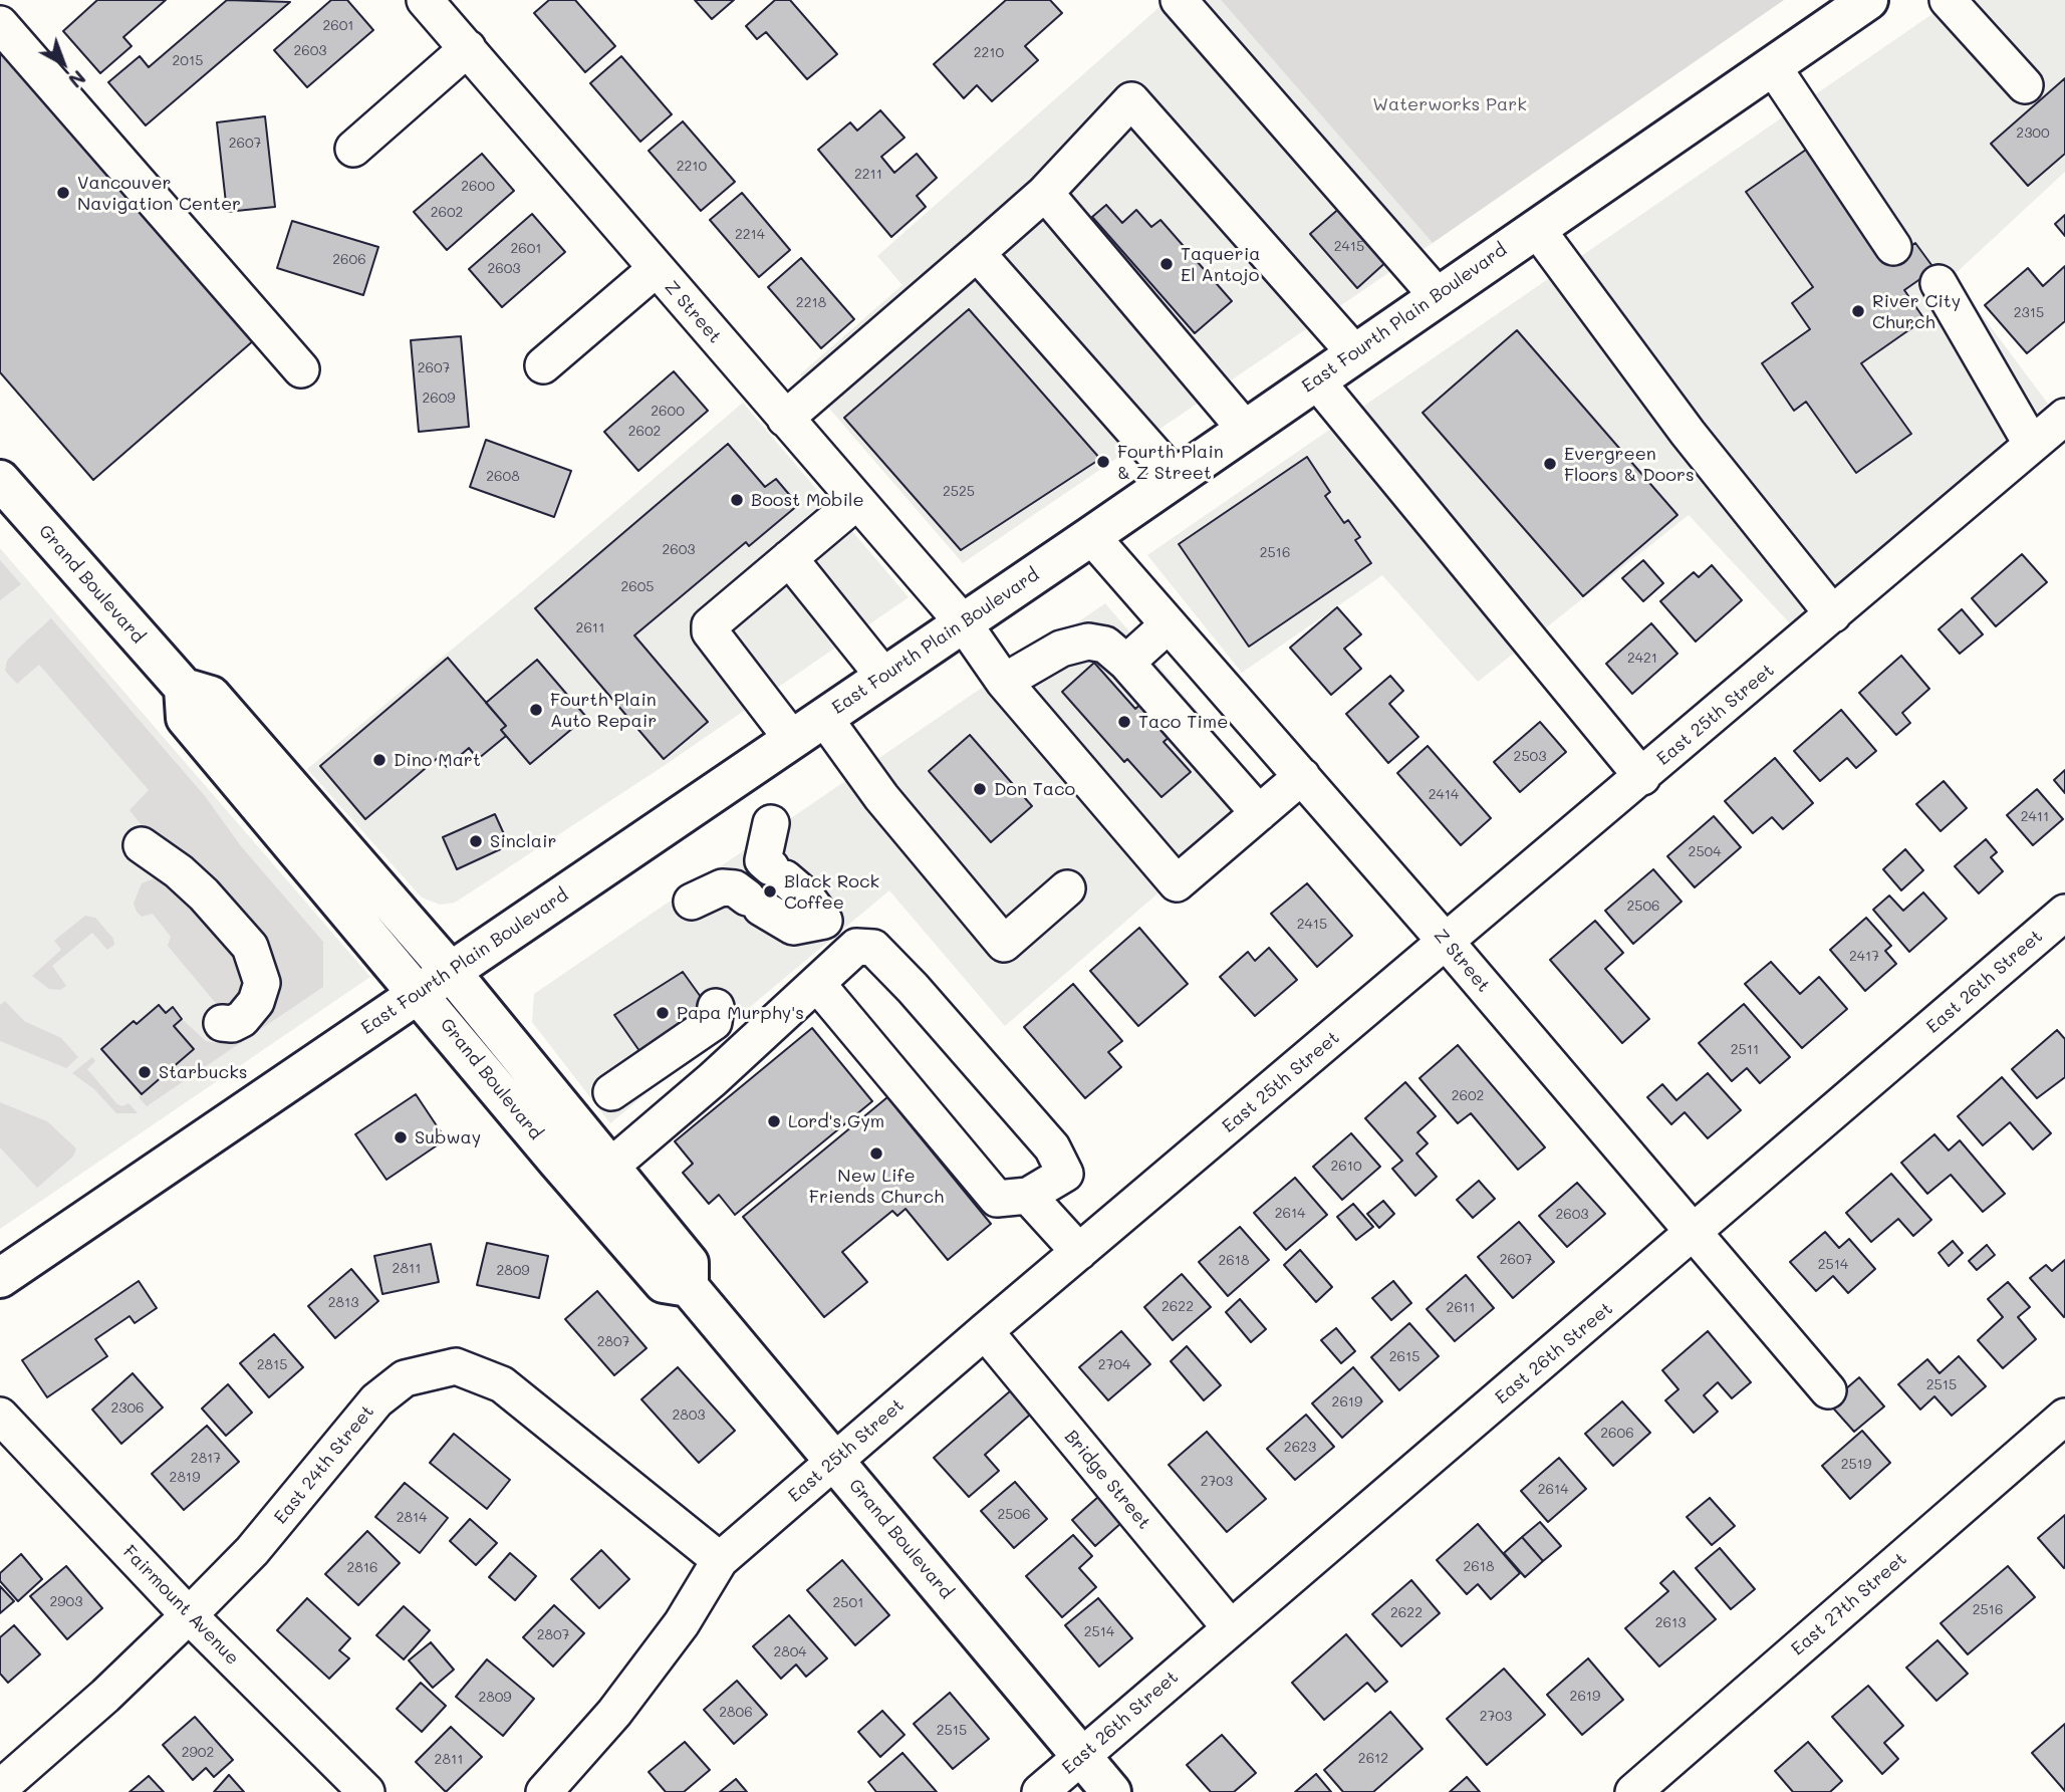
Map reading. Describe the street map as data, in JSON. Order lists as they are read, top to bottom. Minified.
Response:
{"streets":{"main road":["East Fourth Plain Boulevard","Grand Boulevard"],"street":["Z Street","East 25th Street","East 26th Street","East 24th Street","Bridge Street","East 27th Street","Fairmount Avenue"]},"crossings":[["Z Street","East Fourth Plain Boulevard"],["Z Street","East 25th Street"],["Z Street","East 26th Street"],["East Fourth Plain Boulevard","Grand Boulevard"],["Grand Boulevard","East 25th Street"],["Grand Boulevard","East 26th Street"],["East 25th Street","East 24th Street"],["East 25th Street","Bridge Street"],["East 26th Street","Bridge Street"],["East 24th Street","Fairmount Avenue"]],"parks":["Waterworks Park"],"places":["Vancouver Navigation Center","Taqueria El Antojo","River City Church","Fourth Plain & Z Street","Evergreen Floors & Doors","Boost Mobile","Fourth Plain Auto Repair","Taco Time","Dino Mart","Don Taco","Sinclair","Black Rock Coffee","Papa Murphy's","Starbucks","Lord's Gym","Subway","New Life Friends Church"],"house_numbers":["2601","2603","2210","2015","2300","2607","2210","2211","2600","2602","2214","2415","2601","2606","2603","2218","2315","2607","2609","2600","2602","2608","2525","2603","2516","2605","2611","2421","2503","2414","2411","2504","2506","2415","2417","2511","2602","2610","2614","2603","2607","2618","2514","2811","2809","2813","2622","2611","2807","2615","2815","2704","2515","2619","2306","2803","2606","2623","2817","2519","2819","2703","2614","2506","2814","2618","2816","2903","2501","2516","2622","2613","2514","2807","2804","2619","2809","2806","2703","2515","2902","2612","2811"],"north":"bottom right"}
